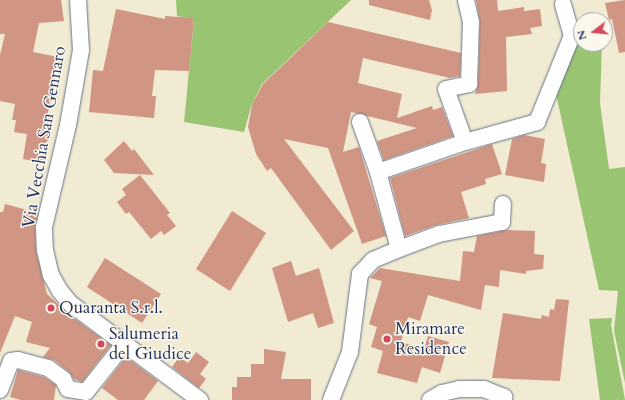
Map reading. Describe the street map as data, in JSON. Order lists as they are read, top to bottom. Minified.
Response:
{"streets":{"street":["Via Vecchia San Gennaro"]},"places":["Quaranta S.r.l.","Miramare Residence","Salumeria del Giudice"],"north":"left"}
